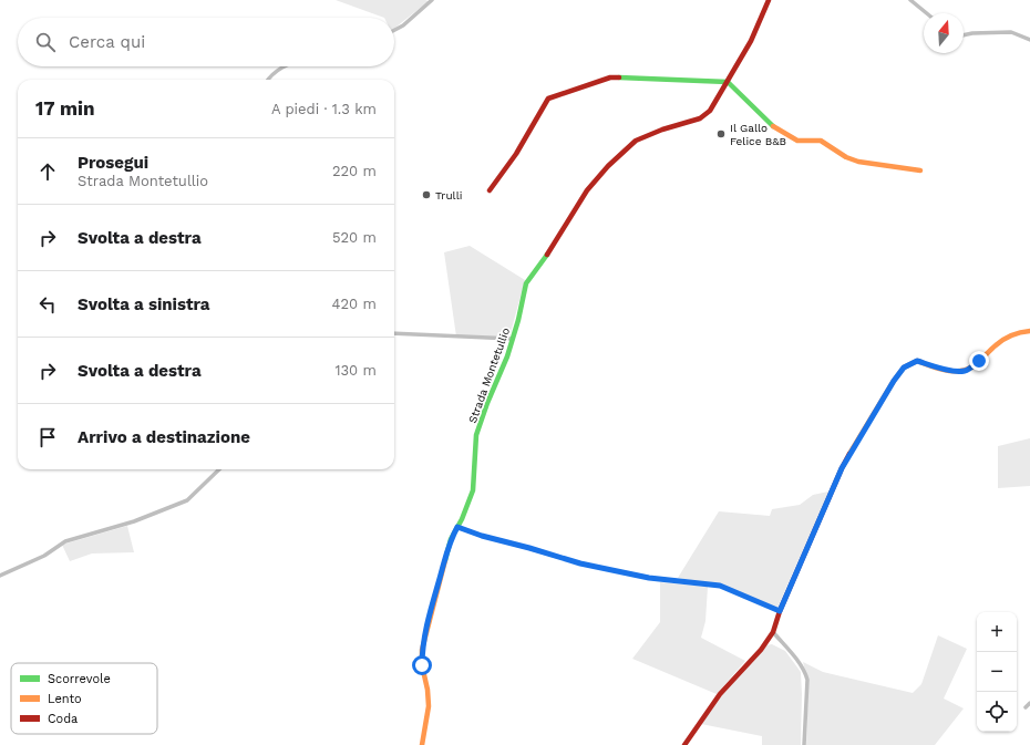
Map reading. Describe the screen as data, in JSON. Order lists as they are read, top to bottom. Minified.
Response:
{"streets":{"street":["Strada Montetullio"]},"places":["Il Gallo Felice B&B","Trulli"],"legend":["Scorrevole","Lento","Coda"],"north":"top","page":{"search":"Cerca qui","heading":["17 min","A piedi · 1.3 km"],"list":[["Prosegui","Strada Montetullio","220 m"],["Svolta a destra","520 m"],["Svolta a sinistra","420 m"],["Svolta a destra","130 m"],"Arrivo a destinazione"],"map_buttons":["+","−"]}}
